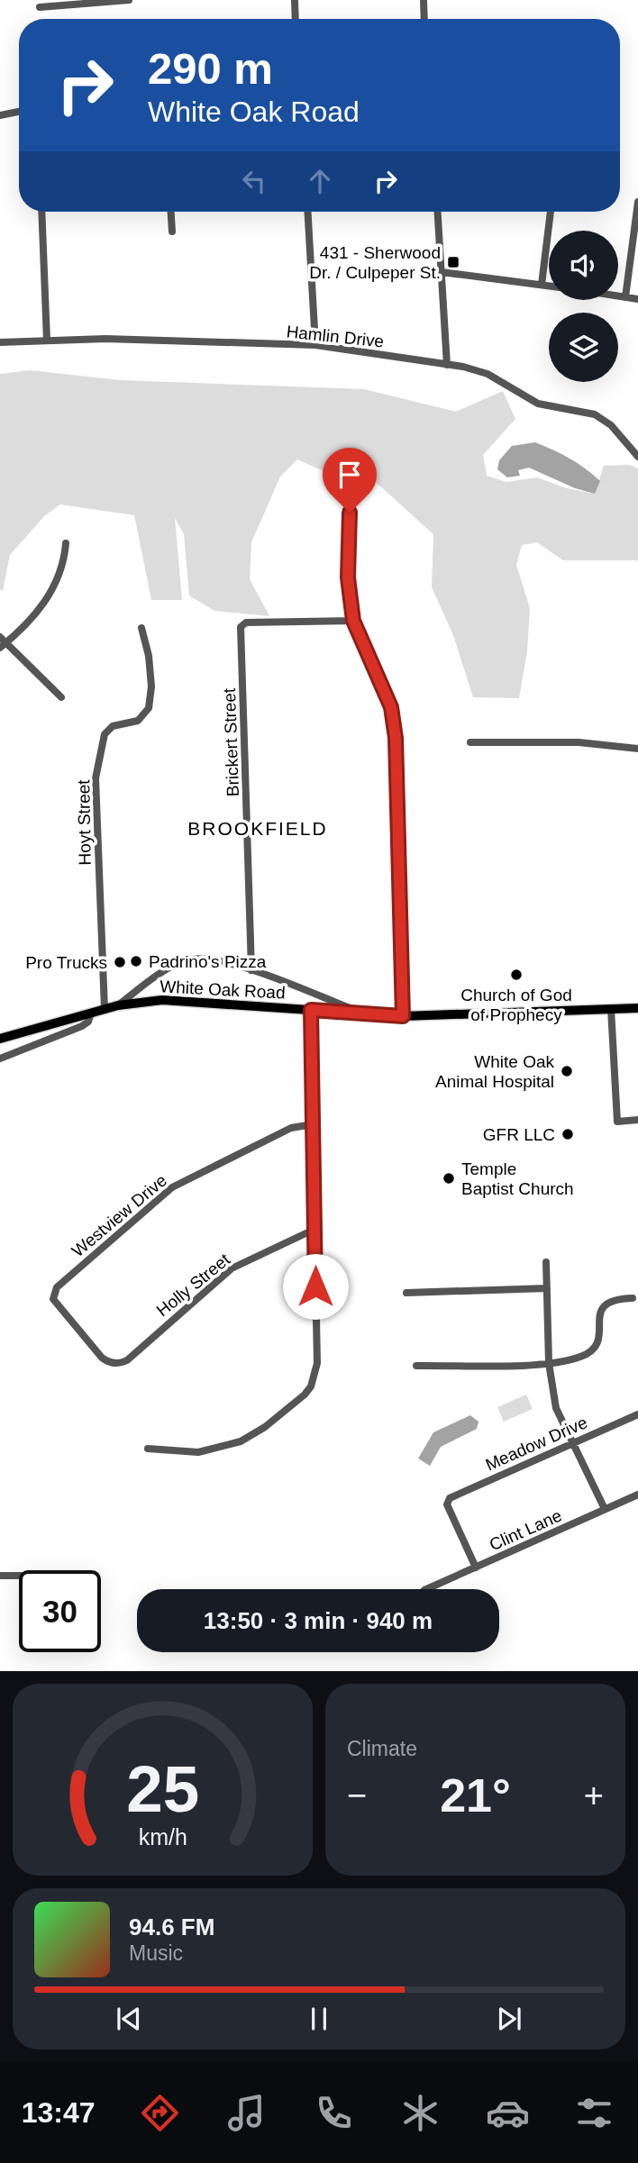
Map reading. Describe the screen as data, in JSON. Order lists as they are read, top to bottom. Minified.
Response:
{"streets":{"main road":["White Oak Road"],"street":["Hamlin Drive","Brickert Street","Hoyt Street","Westview Drive","Holly Street","Meadow Drive","Clint Lane"]},"crossings":[["Hoyt Street","White Oak Road"],["Westview Drive","Holly Street"],["Meadow Drive","Clint Lane"]],"districts":["BROOKFIELD"],"places":{"transit":["431 - Sherwood Dr. / Culpeper St."],"other":["Padrino's Pizza","Pro Trucks","Church of God of Prophecy","White Oak Animal Hospital","GFR LLC","Temple Baptist Church"]},"page":{"turn":["290 m","White Oak Road"],"limit":"30","trip":"13:50 · 3 min · 940 m","tile":"Climate","heat":["−","21°","+"],"song":["94.6 FM","Music"],"tabs":"13:47","gauge":["25","km/h"]}}
